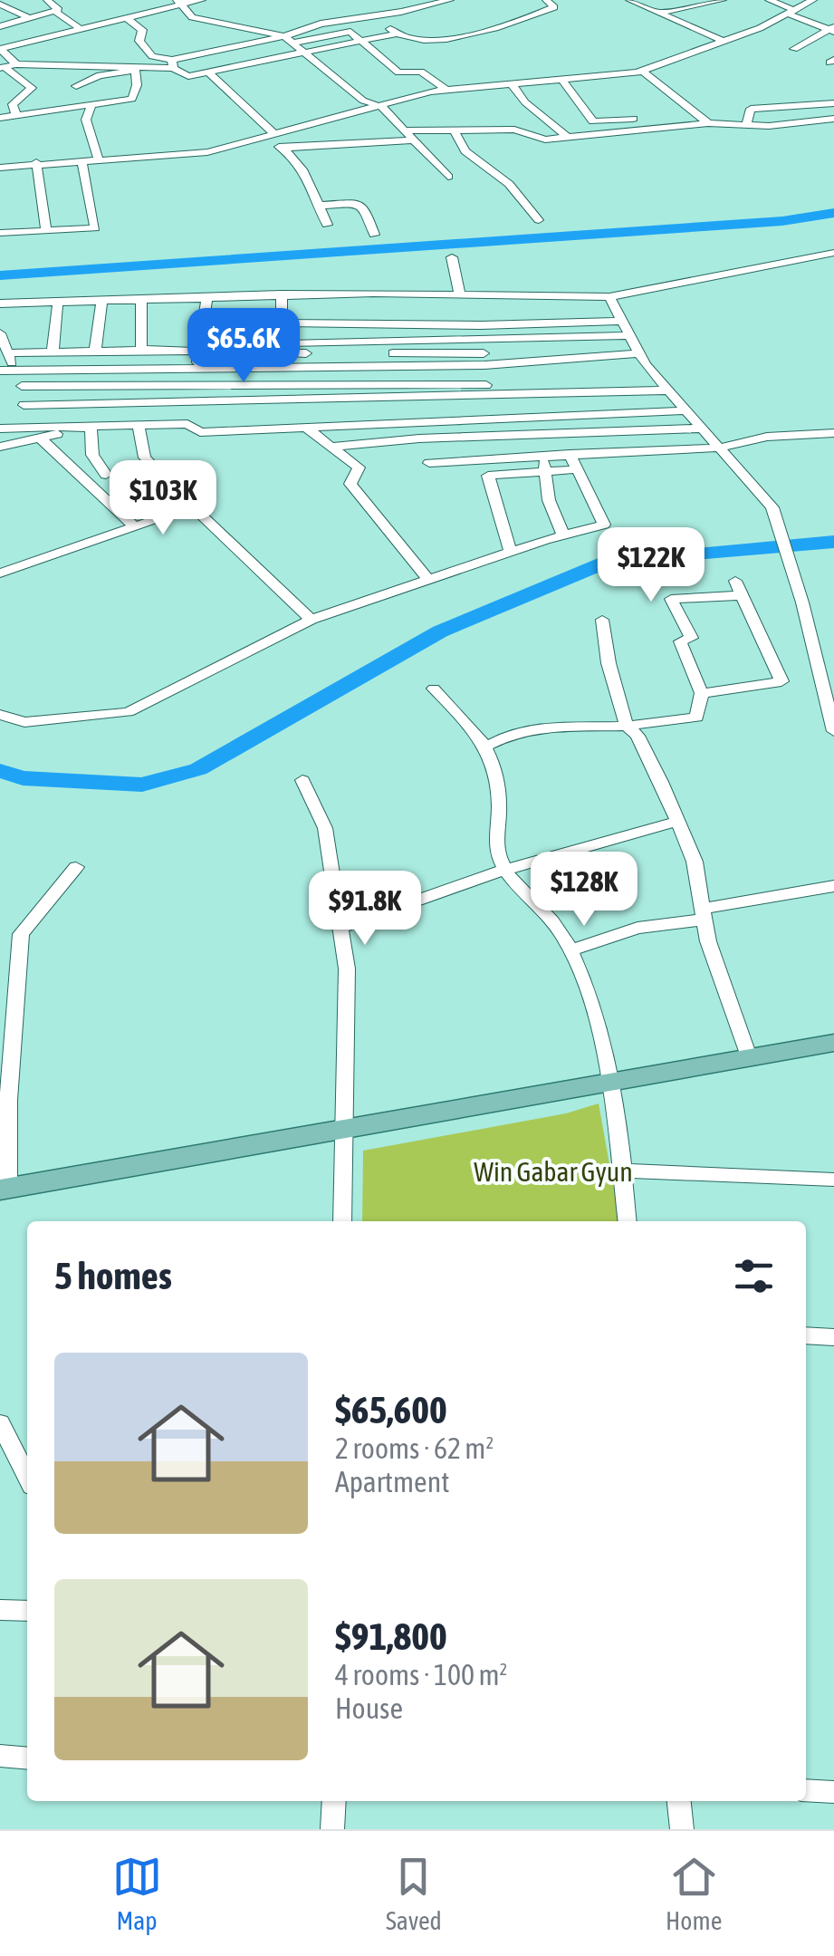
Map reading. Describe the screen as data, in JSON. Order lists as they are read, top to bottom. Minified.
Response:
{"parks":["Win Gabar Gyun"],"page":{"price":["$65.6K","$103K","$122K","$128K","$91.8K"],"heading":"5 homes","list":[{"name":"$65,600","note":"2 rooms · 62 m² · Apartment"},{"name":"$91,800","note":"4 rooms · 100 m² · House"}],"tabs":["Map","Saved","Home"]}}
